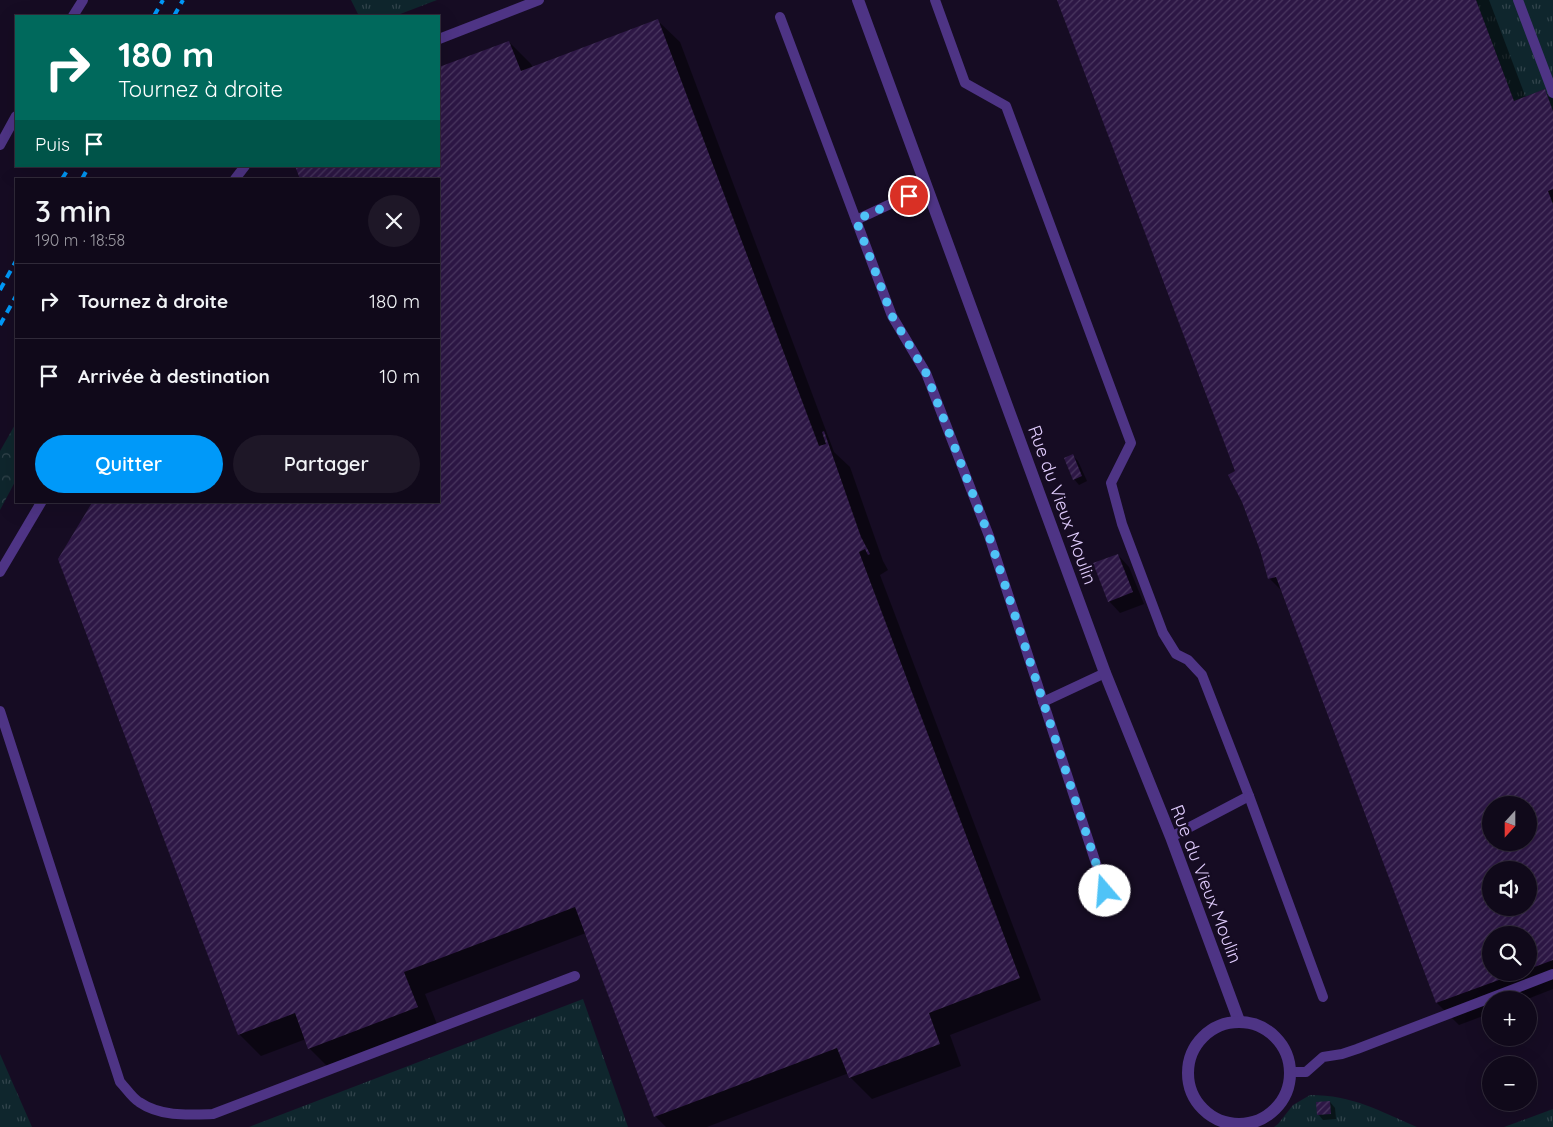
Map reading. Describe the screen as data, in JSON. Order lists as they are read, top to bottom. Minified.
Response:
{"streets":{"street":["Rue du Vieux Moulin"]},"north":"bottom","page":{"turn":["180 m","Tournez à droite"],"then":"Puis","heading":["3 min","190 m · 18:58"],"list":[{"name":"Tournez à droite","value":"180 m"},{"name":"Arrivée à destination","value":"10 m"}],"buttons":["Quitter","Partager"],"map_buttons":["+","−"]}}
